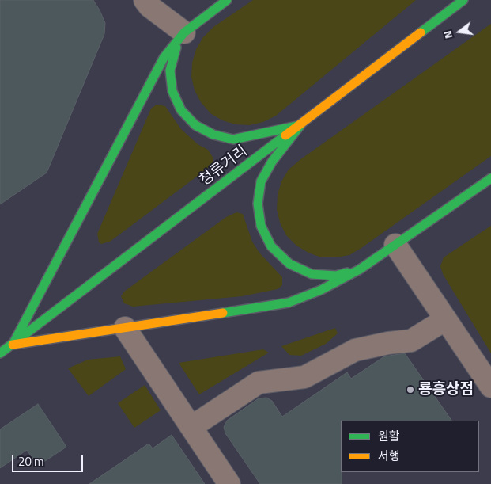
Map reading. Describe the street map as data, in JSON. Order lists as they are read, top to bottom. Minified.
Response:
{"streets":{"main road":["청류거리"]},"places":["룡흥상점"],"legend":["원활","서행"],"scale_bar":"20 m","north":"left"}
